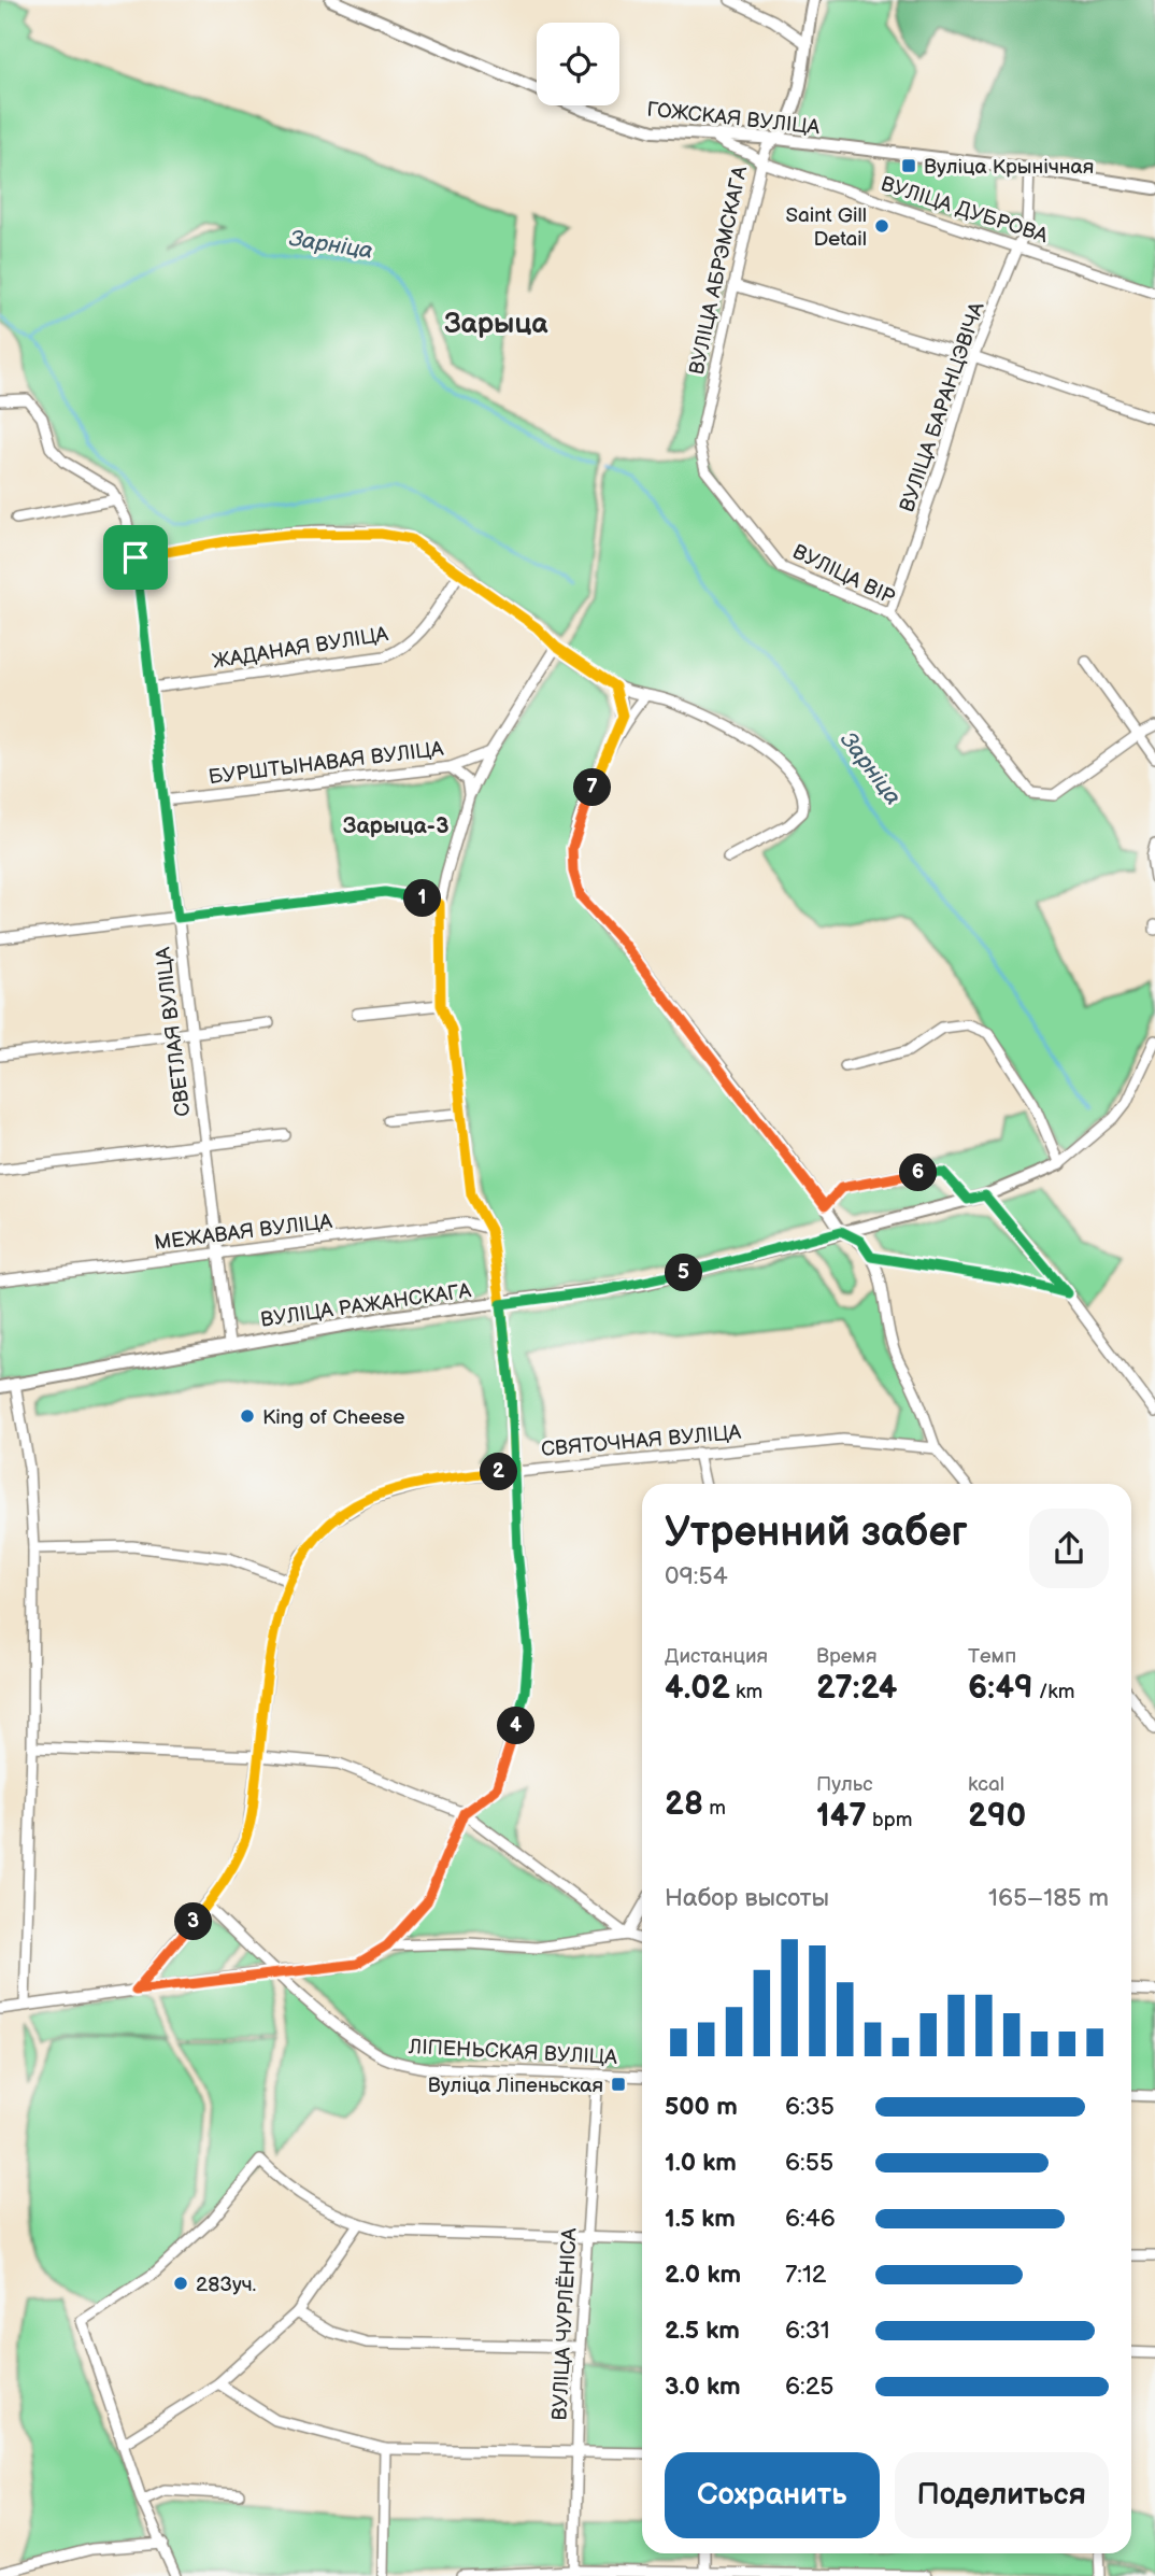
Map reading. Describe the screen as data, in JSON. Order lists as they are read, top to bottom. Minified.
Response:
{"streets":{"street":["ГОЖСКАЯ ВУЛІЦА","ВУЛІЦА ДУБРОВА","ВУЛІЦА АБРЭМСКАГА","ВУЛІЦА БАРАНЦЭВІЧА","ВУЛІЦА ВІР","ЖАДАНАЯ ВУЛІЦА","БУРШТЫНАВАЯ ВУЛІЦА","СВЕТЛАЯ ВУЛІЦА","МЕЖАВАЯ ВУЛІЦА","ВУЛІЦА РАЖАНСКАГА","СВЯТОЧНАЯ ВУЛІЦА","ЛІПЕНЬСКАЯ ВУЛІЦА","ВУЛІЦА ЧУРЛЁНІСА"]},"crossings":[["ГОЖСКАЯ ВУЛІЦА","ВУЛІЦА АБРЭМСКАГА"],["ГОЖСКАЯ ВУЛІЦА","ВУЛІЦА БАРАНЦЭВІЧА"],["ВУЛІЦА ДУБРОВА","ВУЛІЦА АБРЭМСКАГА"],["ВУЛІЦА ДУБРОВА","ВУЛІЦА БАРАНЦЭВІЧА"],["ВУЛІЦА АБРЭМСКАГА","ВУЛІЦА ВІР"],["ВУЛІЦА БАРАНЦЭВІЧА","ВУЛІЦА ВІР"],["ЖАДАНАЯ ВУЛІЦА","СВЕТЛАЯ ВУЛІЦА"],["БУРШТЫНАВАЯ ВУЛІЦА","СВЕТЛАЯ ВУЛІЦА"],["СВЕТЛАЯ ВУЛІЦА","МЕЖАВАЯ ВУЛІЦА"],["СВЕТЛАЯ ВУЛІЦА","ВУЛІЦА РАЖАНСКАГА"],["СВЯТОЧНАЯ ВУЛІЦА","ЛІПЕНЬСКАЯ ВУЛІЦА"],["ЛІПЕНЬСКАЯ ВУЛІЦА","ВУЛІЦА ЧУРЛЁНІСА"]],"districts":["Зарыца","Зарыца-3"],"water":["Зарніца"],"places":{"transit":["Вуліца Крынічная","Вуліца Ліпеньская"],"other":["Saint Gill Detail","King of Cheese","283уч."]},"page":{"pins":["7","1","6","5","2","4","3"],"heading":["Утренний забег","09:54"],"stats":[["Дистанция","4.02 km"],["Время","27:24"],["Темп","6:49 /km"],["28 m"],["Пульс","147 bpm"],["kcal","290"]],"chart":["Набор высоты","165–185 m"],"list":[{"name":"500 m","note":"6:35"},{"name":"1.0 km","note":"6:55"},{"name":"1.5 km","note":"6:46"},{"name":"2.0 km","note":"7:12"},{"name":"2.5 km","note":"6:31"},{"name":"3.0 km","note":"6:25"}],"buttons":["Сохранить","Поделиться"]}}
